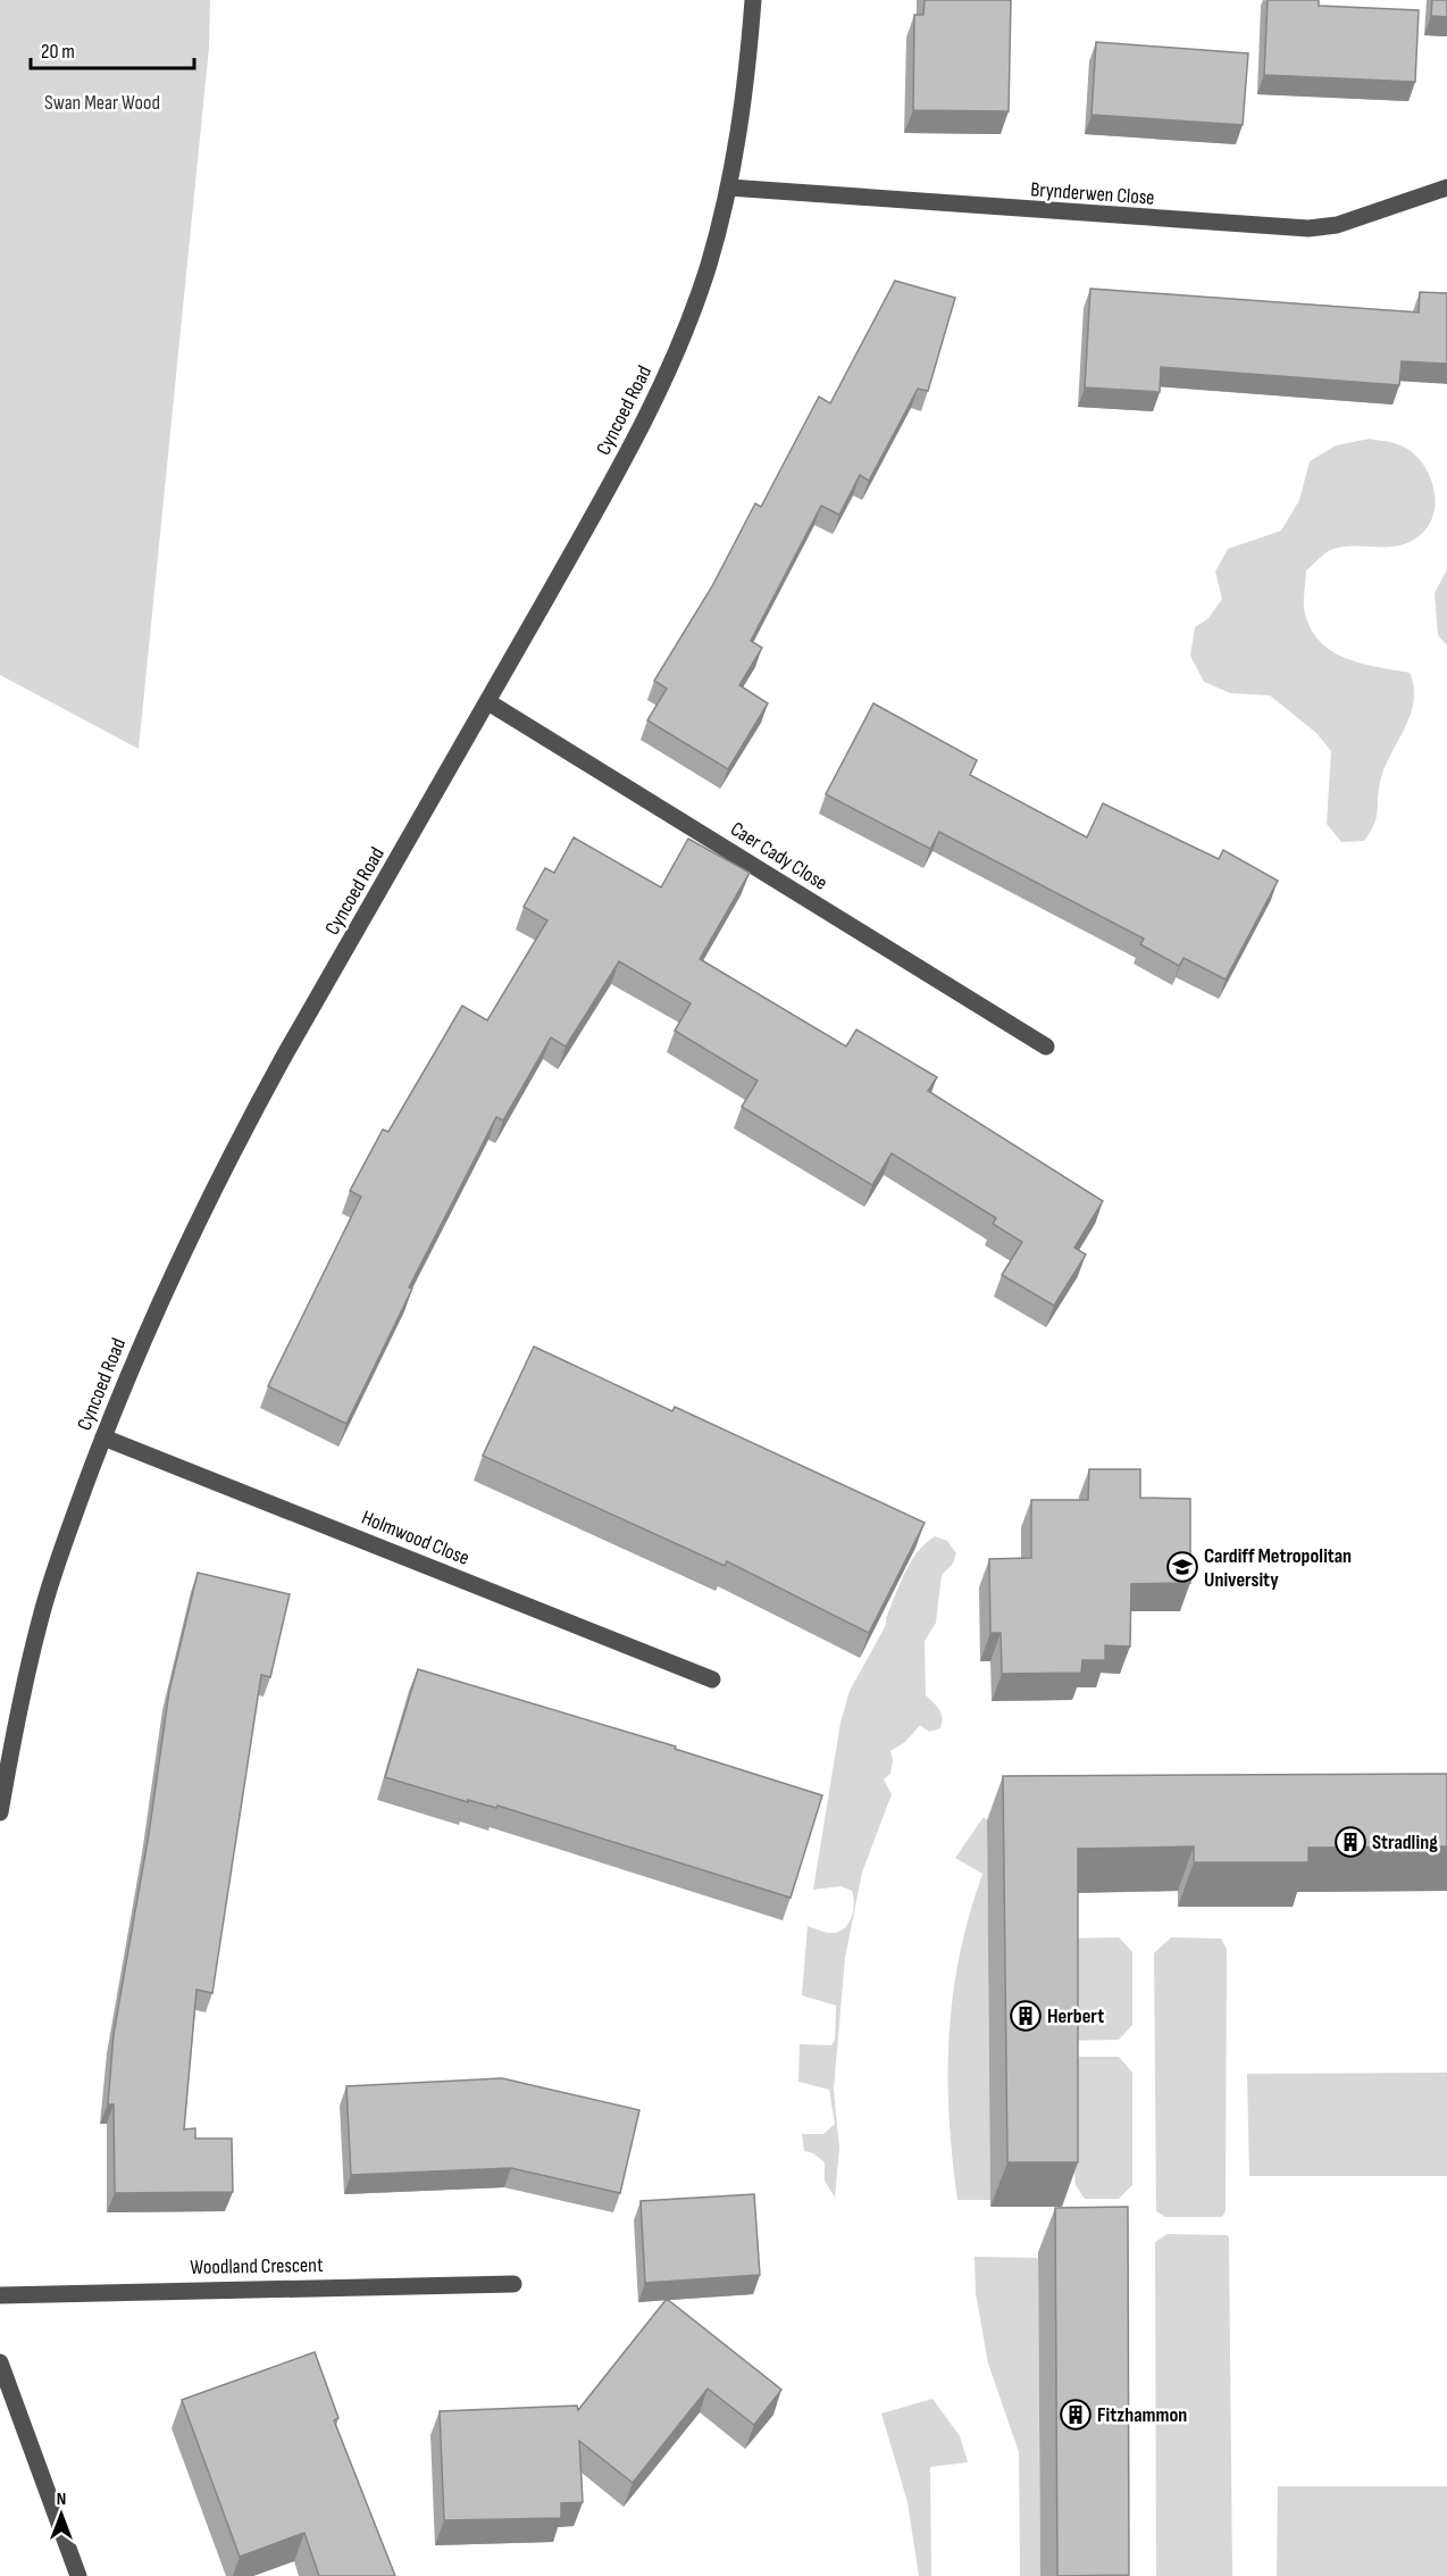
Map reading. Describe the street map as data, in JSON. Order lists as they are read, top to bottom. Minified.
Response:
{"streets":{"street":["Brynderwen Close","Cyncoed Road","Caer Cady Close","Holmwood Close","Woodland Crescent"]},"crossings":[["Brynderwen Close","Cyncoed Road"],["Cyncoed Road","Caer Cady Close"],["Cyncoed Road","Holmwood Close"]],"parks":["Swan Mear Wood"],"places":{"school or university":["Cardiff Metropolitan University"],"building":["Stradling","Herbert","Fitzhammon"]},"scale_bar":"20 m","north":"top"}
